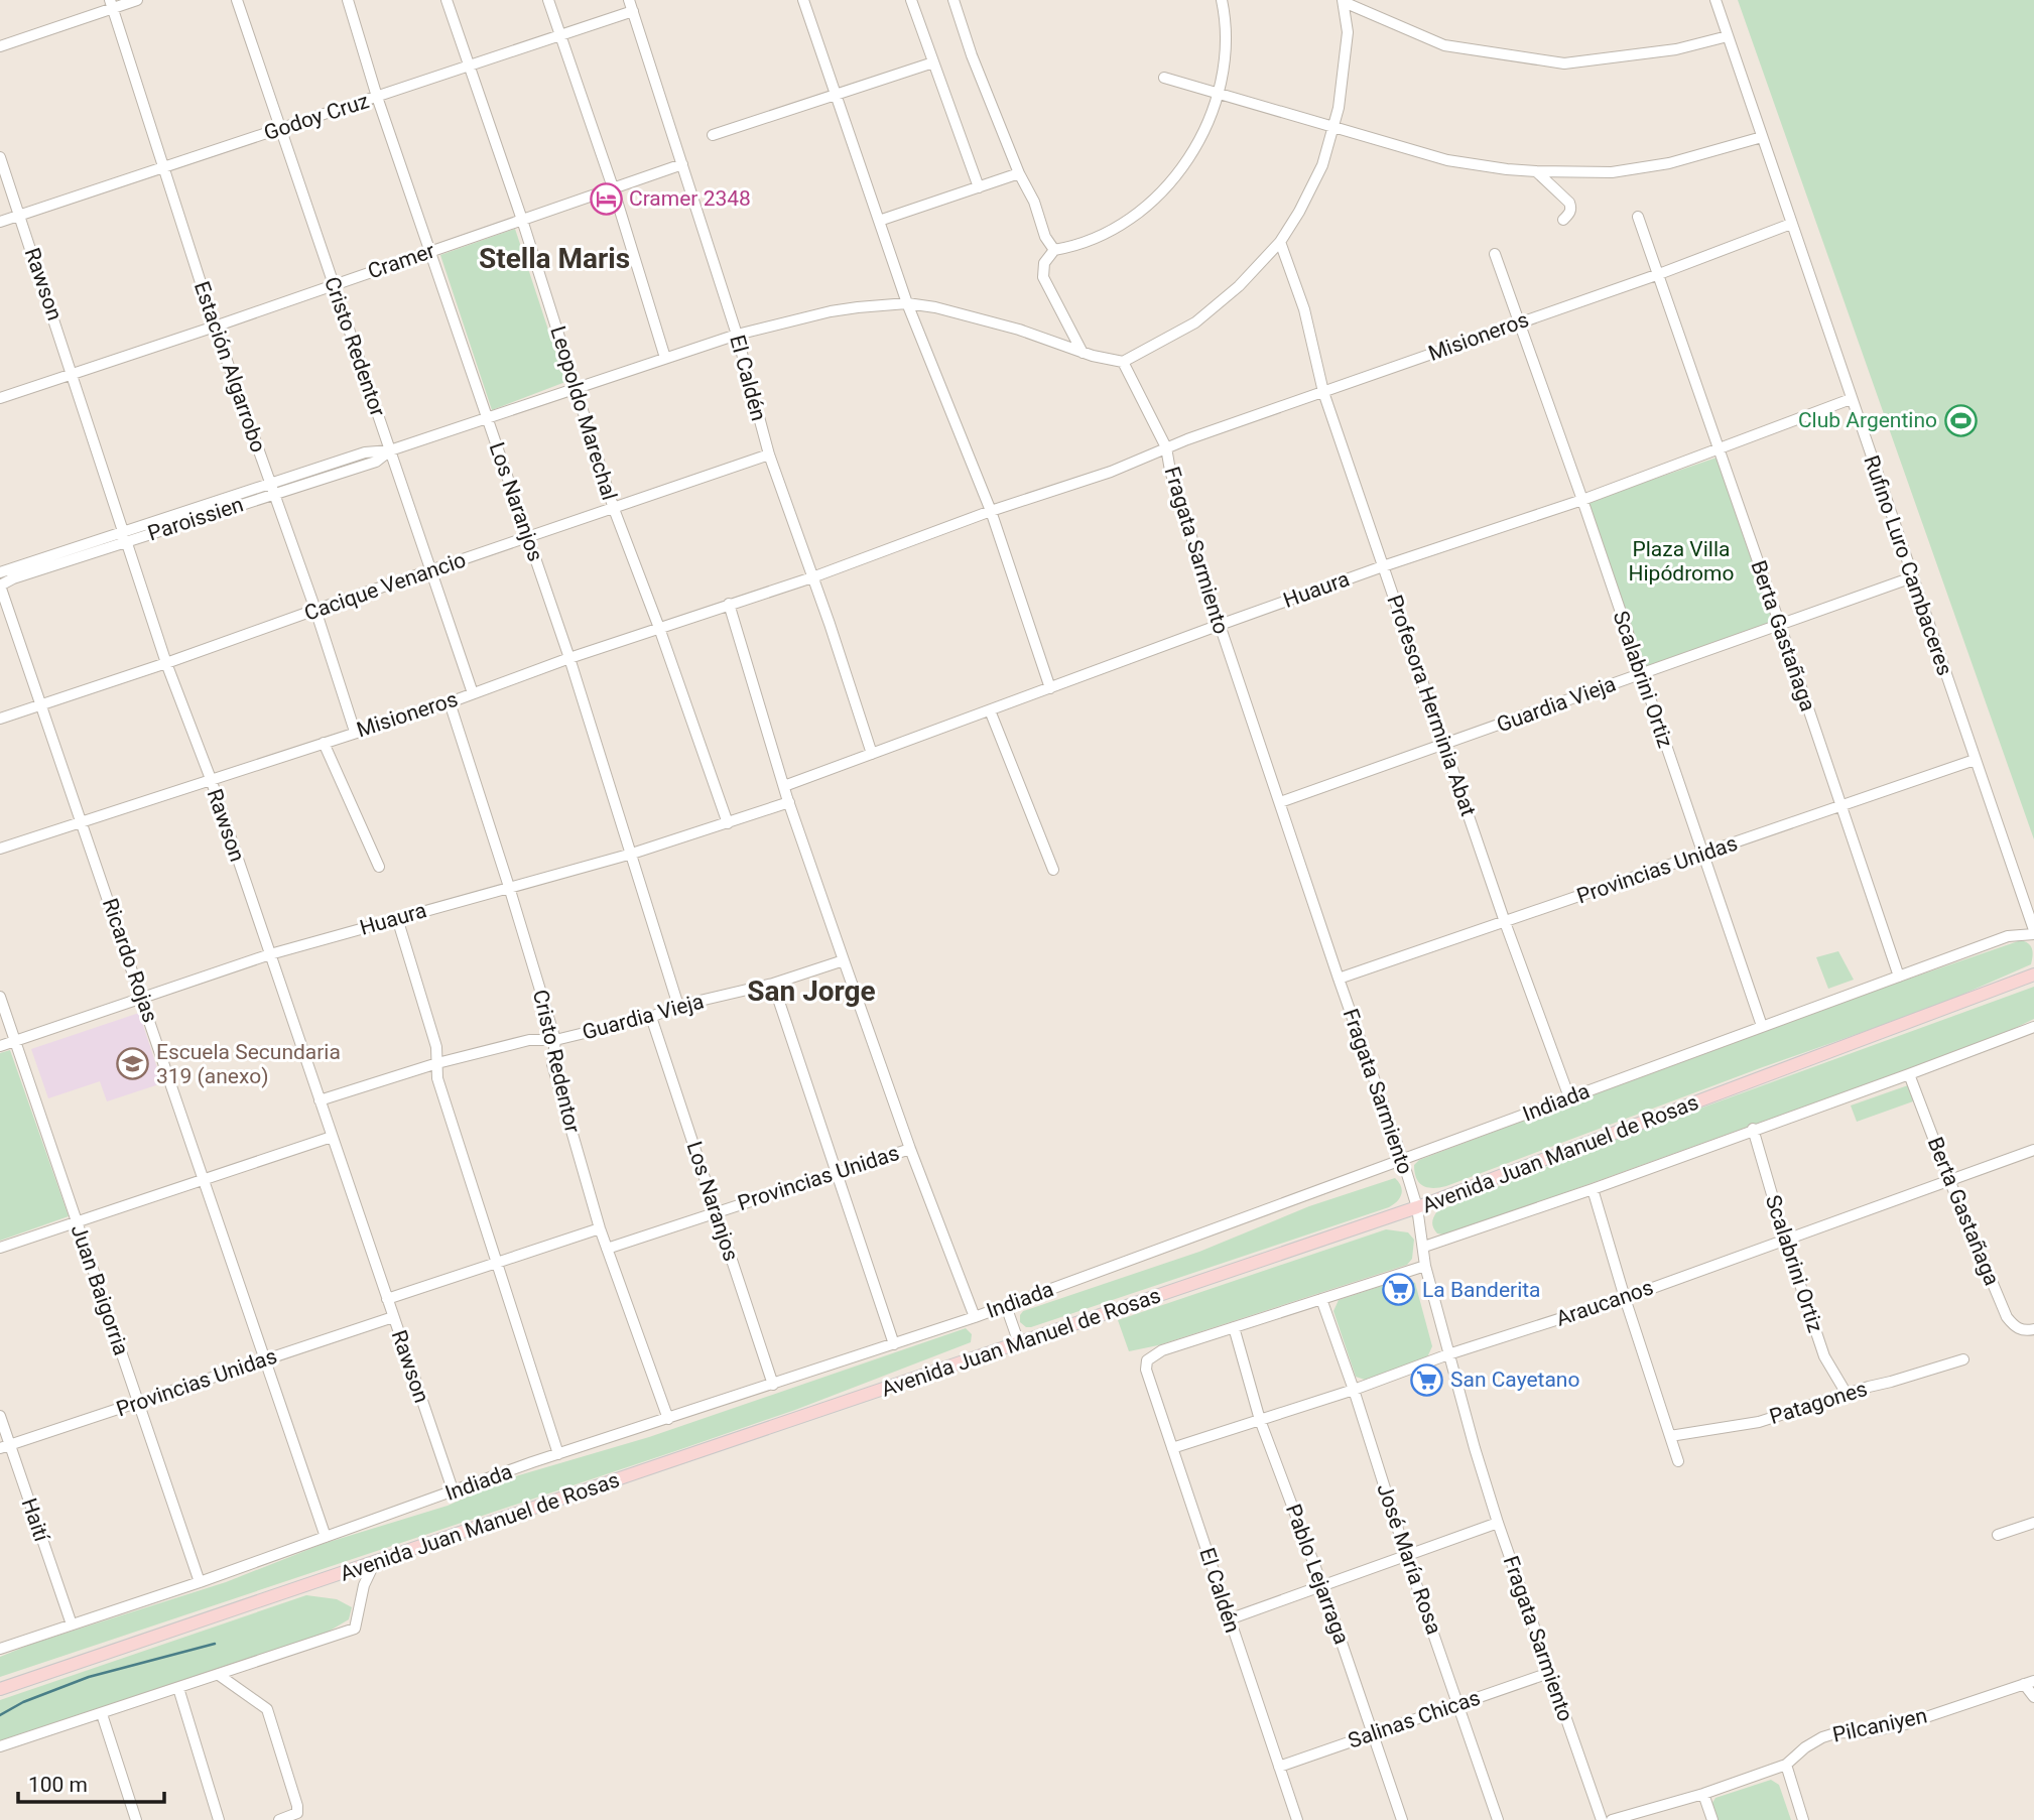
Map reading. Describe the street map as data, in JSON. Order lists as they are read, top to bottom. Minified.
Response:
{"streets":{"main road":["Avenida Juan Manuel de Rosas"],"street":["Godoy Cruz","Cramer","Rawson","Misioneros","Cristo Redentor","Estación Algarrobo","El Caldén","Leopoldo Marechal","Los Naranjos","Paroissien","Fragata Sarmiento","Rufino Luro Cambaceres","Cacique Venancio","Huaura","Berta Gastañaga","Scalabrini Ortiz","Guardia Vieja","Profesora Herminia Abat","Provincias Unidas","Ricardo Rojas","Indiada","Juan Baigorria","Araucanos","Patagones","Haití","José María Rosa","Pablo Lejarraga","Salinas Chicas","Pilcaniyen"]},"crossings":[["Godoy Cruz","Rawson"],["Godoy Cruz","Cristo Redentor"],["Godoy Cruz","Estación Algarrobo"],["Godoy Cruz","El Caldén"],["Godoy Cruz","Leopoldo Marechal"],["Godoy Cruz","Los Naranjos"],["Cramer","Rawson"],["Cramer","Cristo Redentor"],["Cramer","Estación Algarrobo"],["Cramer","El Caldén"],["Cramer","Leopoldo Marechal"],["Cramer","Los Naranjos"],["Rawson","Misioneros"],["Rawson","Paroissien"],["Rawson","Cacique Venancio"],["Rawson","Huaura"],["Rawson","Guardia Vieja"],["Rawson","Provincias Unidas"],["Rawson","Indiada"],["Misioneros","Cristo Redentor"],["Misioneros","Estación Algarrobo"],["Misioneros","El Caldén"],["Misioneros","Leopoldo Marechal"],["Misioneros","Los Naranjos"],["Misioneros","Fragata Sarmiento"],["Misioneros","Rufino Luro Cambaceres"],["Misioneros","Berta Gastañaga"],["Misioneros","Scalabrini Ortiz"],["Misioneros","Profesora Herminia Abat"],["Misioneros","Ricardo Rojas"],["Cristo Redentor","Paroissien"],["Cristo Redentor","Cacique Venancio"],["Cristo Redentor","Huaura"],["Cristo Redentor","Guardia Vieja"],["Cristo Redentor","Provincias Unidas"],["Cristo Redentor","Indiada"],["Estación Algarrobo","Paroissien"],["Estación Algarrobo","Cacique Venancio"],["El Caldén","Paroissien"],["El Caldén","Cacique Venancio"],["El Caldén","Huaura"],["El Caldén","Araucanos"],["El Caldén","Pablo Lejarraga"],["El Caldén","Salinas Chicas"],["Leopoldo Marechal","Paroissien"],["Leopoldo Marechal","Cacique Venancio"],["Leopoldo Marechal","Huaura"],["Los Naranjos","Paroissien"],["Los Naranjos","Cacique Venancio"],["Los Naranjos","Huaura"],["Los Naranjos","Guardia Vieja"],["Los Naranjos","Provincias Unidas"],["Los Naranjos","Indiada"],["Paroissien","Fragata Sarmiento"],["Paroissien","Ricardo Rojas"],["Fragata Sarmiento","Huaura"],["Fragata Sarmiento","Guardia Vieja"],["Fragata Sarmiento","Provincias Unidas"],["Fragata Sarmiento","Indiada"],["Fragata Sarmiento","Avenida Juan Manuel de Rosas"],["Fragata Sarmiento","Araucanos"],["Fragata Sarmiento","Salinas Chicas"],["Rufino Luro Cambaceres","Huaura"],["Rufino Luro Cambaceres","Guardia Vieja"],["Rufino Luro Cambaceres","Provincias Unidas"],["Rufino Luro Cambaceres","Indiada"],["Cacique Venancio","Ricardo Rojas"],["Huaura","Berta Gastañaga"],["Huaura","Scalabrini Ortiz"],["Huaura","Profesora Herminia Abat"],["Huaura","Ricardo Rojas"],["Huaura","Juan Baigorria"],["Berta Gastañaga","Guardia Vieja"],["Berta Gastañaga","Provincias Unidas"],["Berta Gastañaga","Indiada"],["Berta Gastañaga","Araucanos"],["Scalabrini Ortiz","Guardia Vieja"],["Scalabrini Ortiz","Provincias Unidas"],["Scalabrini Ortiz","Indiada"],["Scalabrini Ortiz","Araucanos"],["Scalabrini Ortiz","Patagones"],["Guardia Vieja","Profesora Herminia Abat"],["Profesora Herminia Abat","Provincias Unidas"],["Profesora Herminia Abat","Indiada"],["Provincias Unidas","Ricardo Rojas"],["Provincias Unidas","Juan Baigorria"],["Provincias Unidas","Haití"],["Ricardo Rojas","Indiada"],["Indiada","Juan Baigorria"],["Indiada","Haití"],["Araucanos","José María Rosa"],["Araucanos","Pablo Lejarraga"],["José María Rosa","Salinas Chicas"],["Pablo Lejarraga","Salinas Chicas"]],"districts":["Stella Maris","San Jorge"],"parks":["Plaza Villa Hipódromo"],"places":{"hotel":["Cramer 2348"],"sports":["Club Argentino"],"school or university":["Escuela Secundaria 319 (anexo)"],"supermarket":["La Banderita","San Cayetano"]},"scale_bar":"100 m"}
